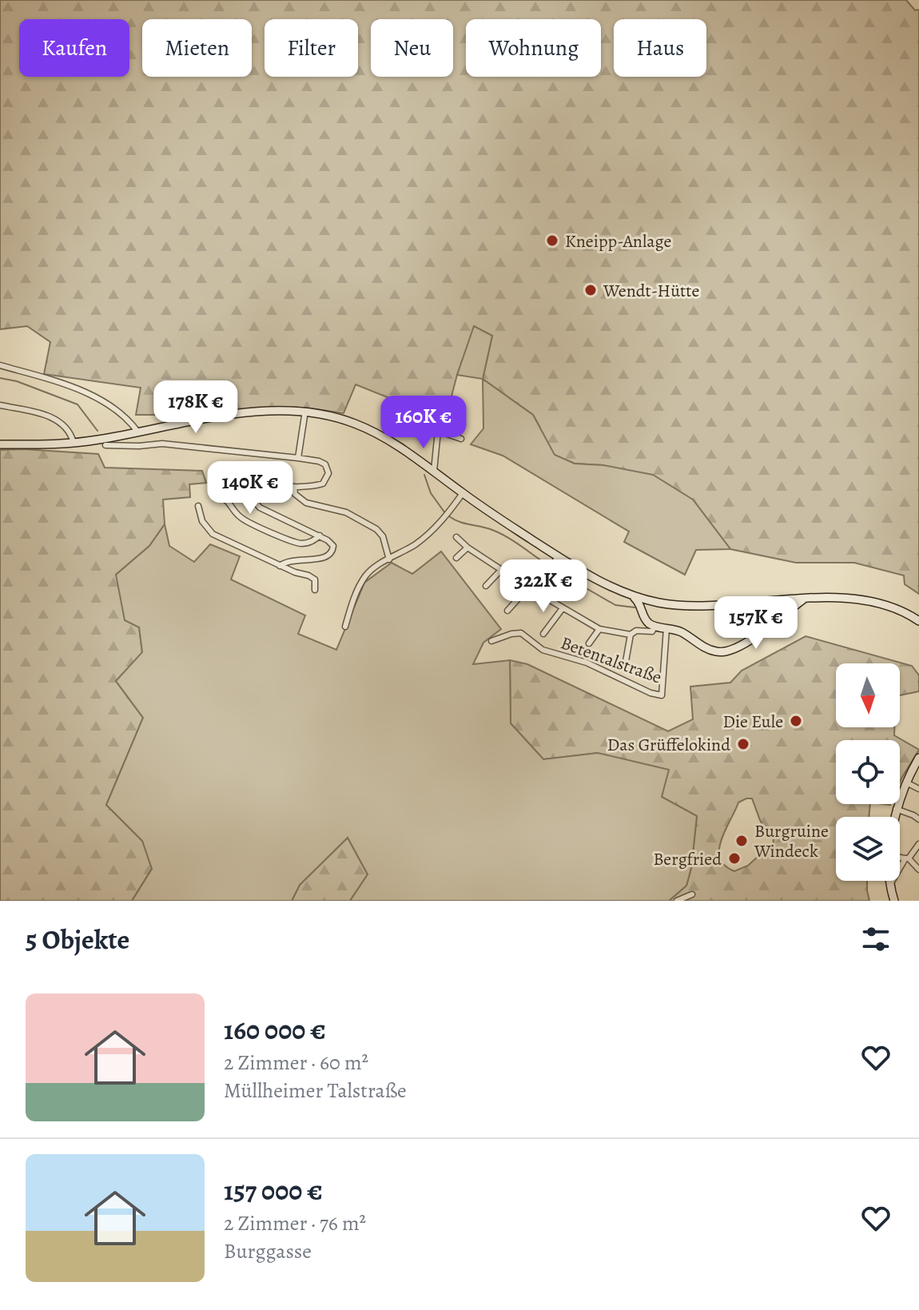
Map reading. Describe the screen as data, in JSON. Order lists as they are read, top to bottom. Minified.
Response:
{"streets":{"street":["Betentalstraße"]},"places":["Kneipp-Anlage","Wendt-Hütte","Die Eule","Das Grüffelokind","Burgruine Windeck","Bergfried"],"north":"bottom","page":{"chip":["Kaufen","Mieten","Filter","Neu","Wohnung","Haus"],"price":["178K €","160K €","140K €","322K €","157K €"],"heading":"5 Objekte","list":[{"name":"160 000 €","note":"2 Zimmer · 60 m² · Müllheimer Talstraße"},{"name":"157 000 €","note":"2 Zimmer · 76 m² · Burggasse"}]}}
